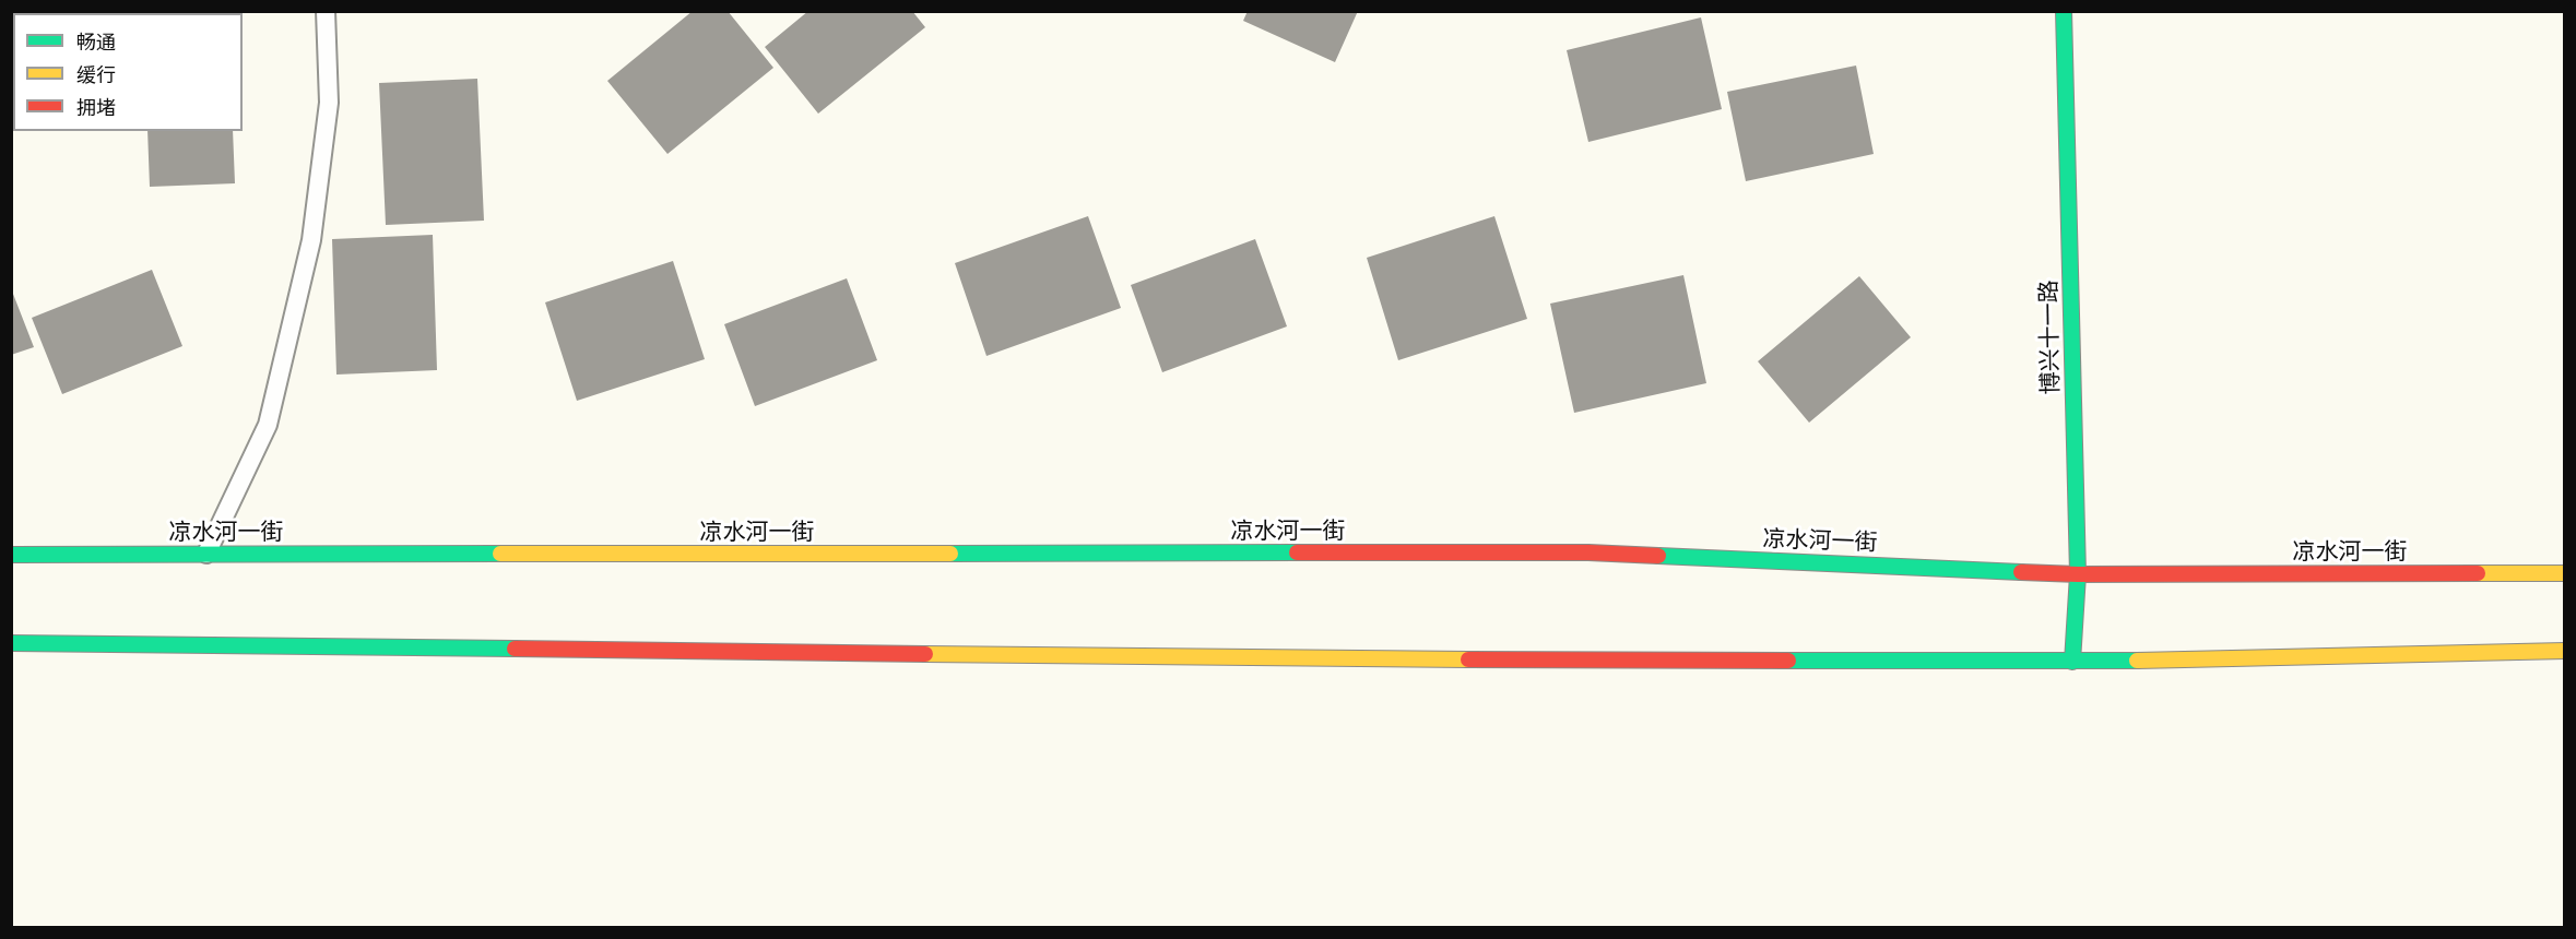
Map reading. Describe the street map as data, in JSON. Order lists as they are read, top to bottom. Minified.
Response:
{"streets":{"main road":["博兴十一路","凉水河一街"]},"crossings":[["博兴十一路","凉水河一街"]],"legend":["畅通","缓行","拥堵"]}
